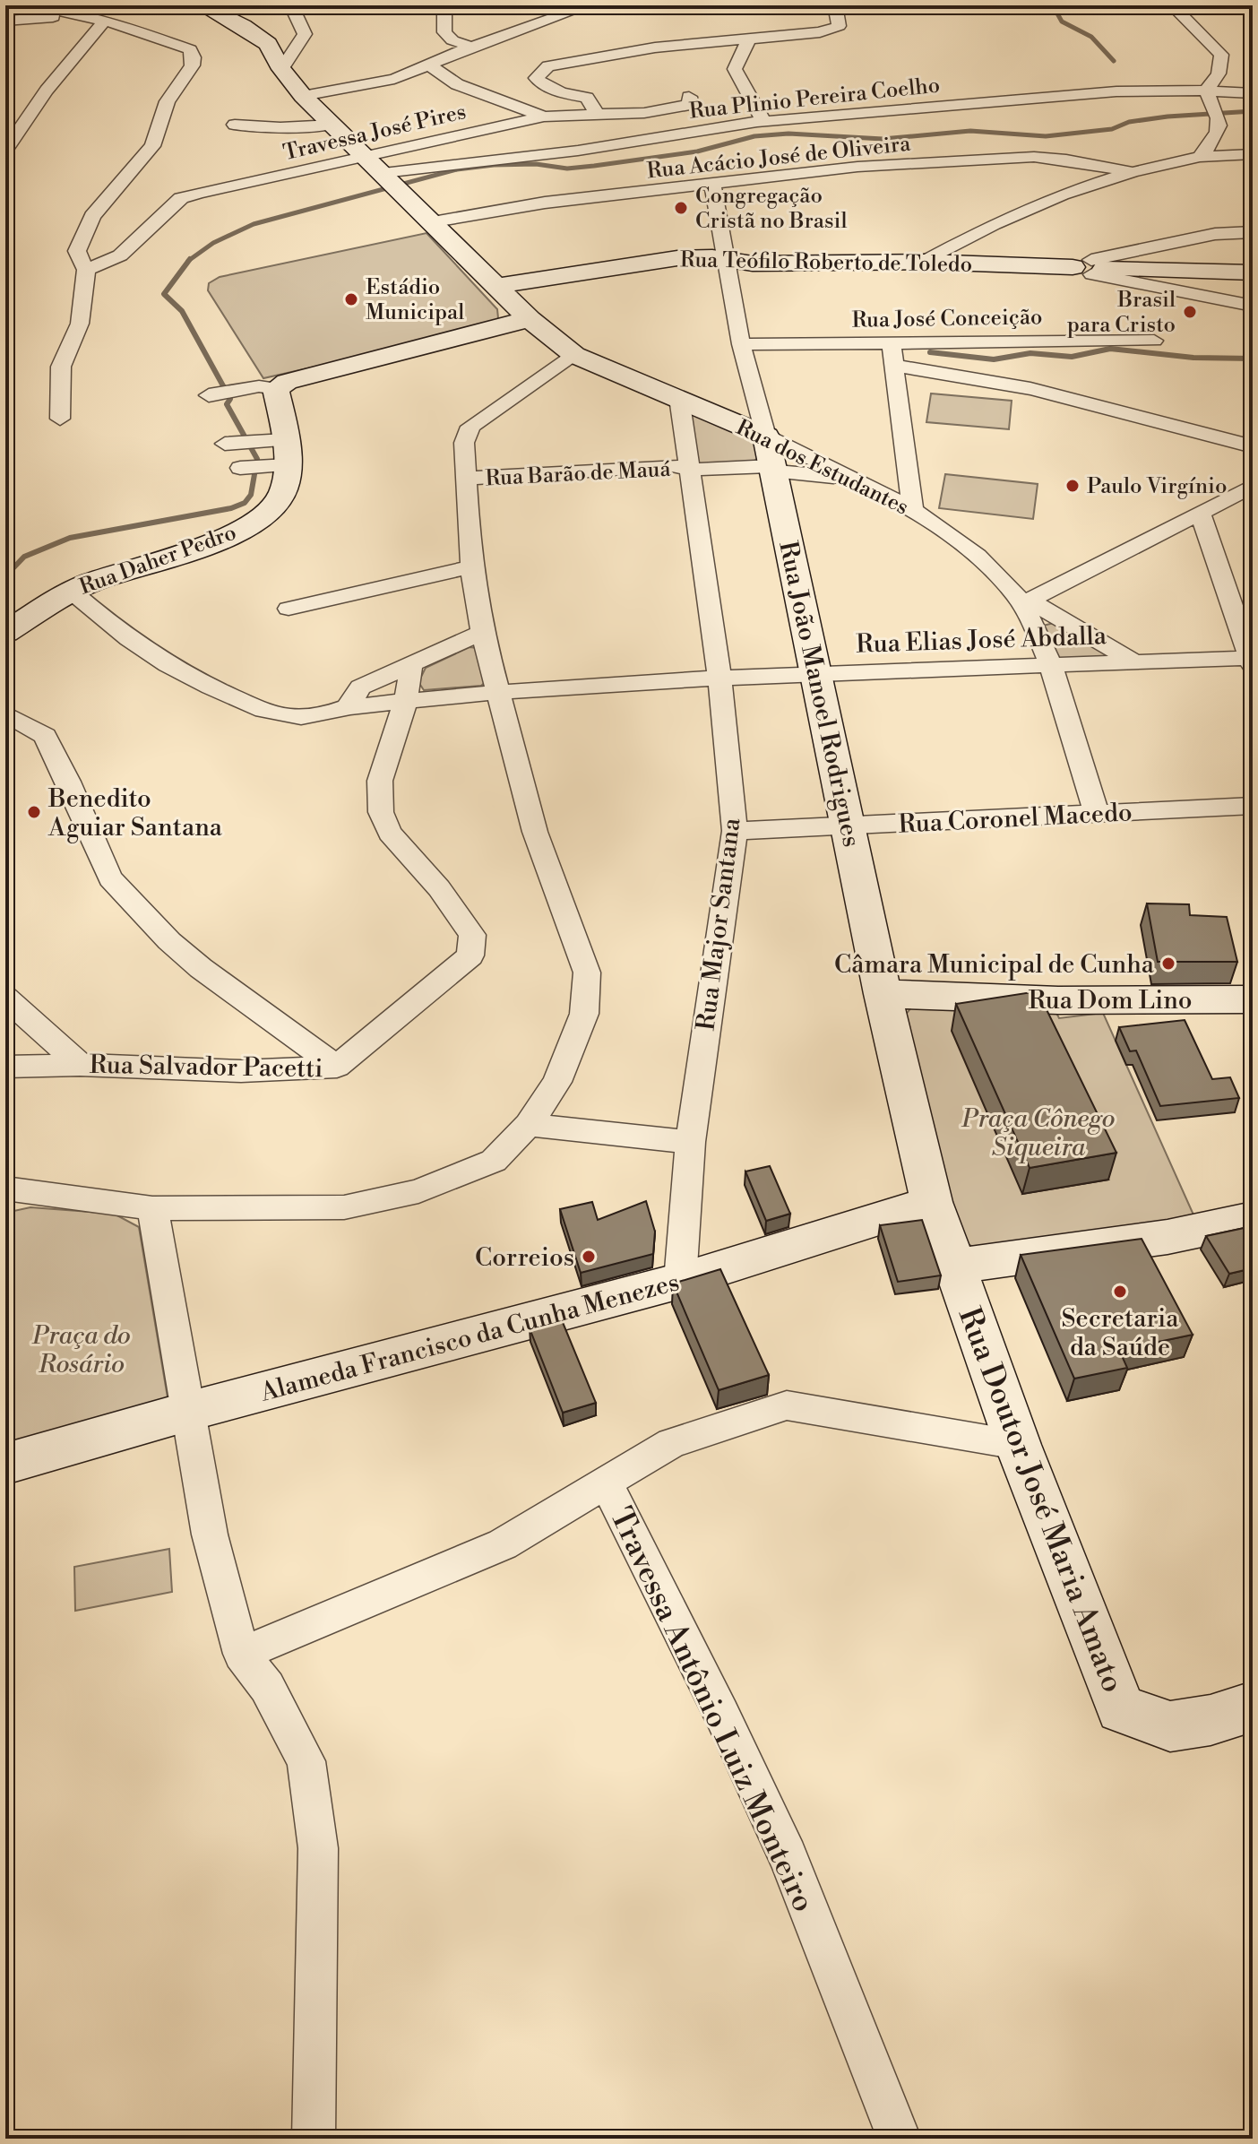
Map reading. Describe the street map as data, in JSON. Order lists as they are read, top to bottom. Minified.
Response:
{"streets":{"street":["Rua Plinio Pereira Coelho","Travessa José Pires","Rua Acácio José de Oliveira","Rua Teófilo Roberto de Toledo","Rua José Conceição","Rua dos Estudantes","Rua Barão de Mauá","Rua Daher Pedro","Rua Elias José Abdalla","Rua João Manoel Rodrigues","Rua Coronel Macedo","Rua Major Santana","Rua Dom Lino","Rua Salvador Pacetti","Alameda Francisco da Cunha Menezes","Rua Doutor José Maria Amato","Travessa Antônio Luiz Monteiro"]},"crossings":[["Rua Plinio Pereira Coelho","Rua dos Estudantes"],["Travessa José Pires","Rua dos Estudantes"],["Rua Acácio José de Oliveira","Rua dos Estudantes"],["Rua Acácio José de Oliveira","Rua João Manoel Rodrigues"],["Rua Teófilo Roberto de Toledo","Rua dos Estudantes"],["Rua Teófilo Roberto de Toledo","Rua João Manoel Rodrigues"],["Rua José Conceição","Rua João Manoel Rodrigues"],["Rua dos Estudantes","Rua Barão de Mauá"],["Rua dos Estudantes","Rua Elias José Abdalla"],["Rua dos Estudantes","Rua João Manoel Rodrigues"],["Rua dos Estudantes","Rua Coronel Macedo"],["Rua dos Estudantes","Rua Major Santana"],["Rua Barão de Mauá","Rua João Manoel Rodrigues"],["Rua Barão de Mauá","Rua Major Santana"],["Rua Daher Pedro","Rua Elias José Abdalla"],["Rua Elias José Abdalla","Rua João Manoel Rodrigues"],["Rua Elias José Abdalla","Rua Major Santana"],["Rua Elias José Abdalla","Rua Salvador Pacetti"],["Rua João Manoel Rodrigues","Rua Coronel Macedo"],["Rua João Manoel Rodrigues","Rua Dom Lino"],["Rua João Manoel Rodrigues","Alameda Francisco da Cunha Menezes"],["Rua João Manoel Rodrigues","Rua Doutor José Maria Amato"],["Rua Coronel Macedo","Rua Major Santana"],["Rua Major Santana","Alameda Francisco da Cunha Menezes"],["Alameda Francisco da Cunha Menezes","Rua Doutor José Maria Amato"]],"parks":["Praça Cônego Siqueira","Praça do Rosário"],"places":["Congregação Cristã no Brasil","Estádio Municipal","Brasil para Cristo","Paulo Virgínio","Benedito Aguiar Santana","Câmara Municipal de Cunha","Correios","Secretaria da Saúde"]}
